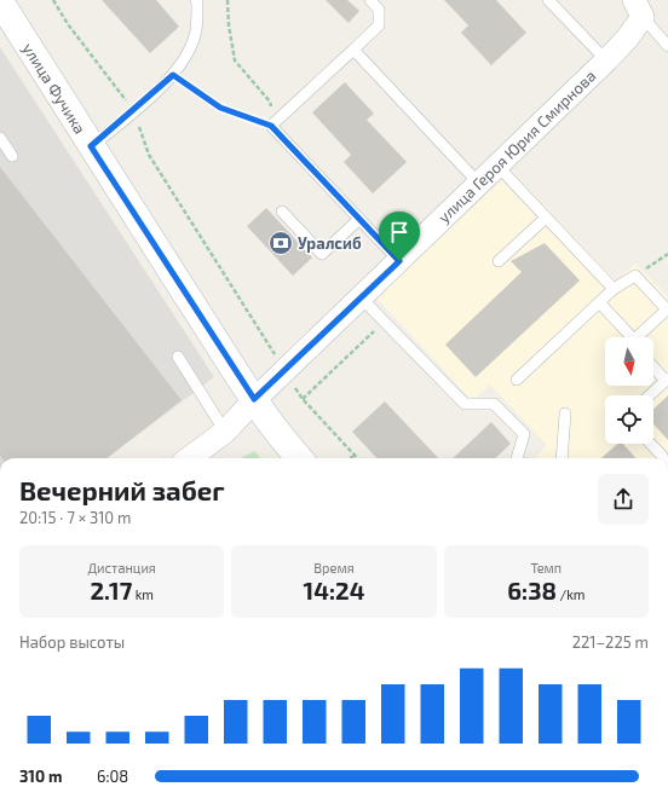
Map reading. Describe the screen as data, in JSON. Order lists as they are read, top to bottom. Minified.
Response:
{"streets":{"street":["улица Фучика","улица Героя Юрия Смирнова"]},"crossings":[["улица Фучика","улица Героя Юрия Смирнова"]],"places":{"bank":["Уралсиб"]},"north":"bottom","page":{"heading":["Вечерний забег","20:15 · 7 × 310 m"],"stats":[["Дистанция","2.17 km"],["Время","14:24"],["Темп","6:38 /km"]],"chart":["Набор высоты","221–225 m"],"list":[{"name":"310 m","note":"6:08"}]}}
